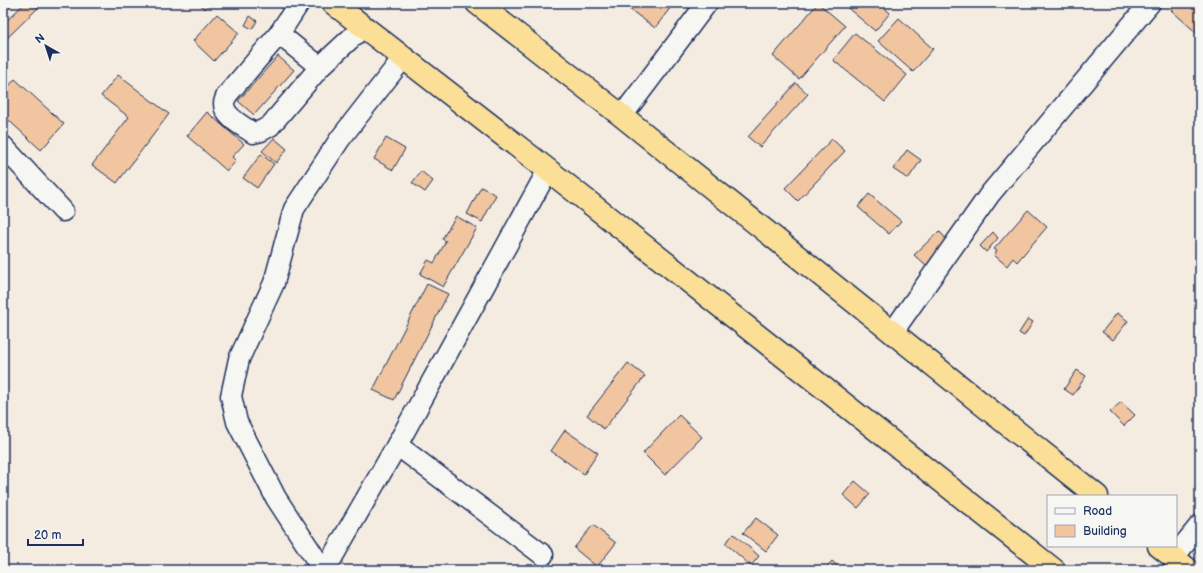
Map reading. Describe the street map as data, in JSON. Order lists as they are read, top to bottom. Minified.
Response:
{"legend":["Road","Building"],"scale_bar":"20 m","north":"top left"}
